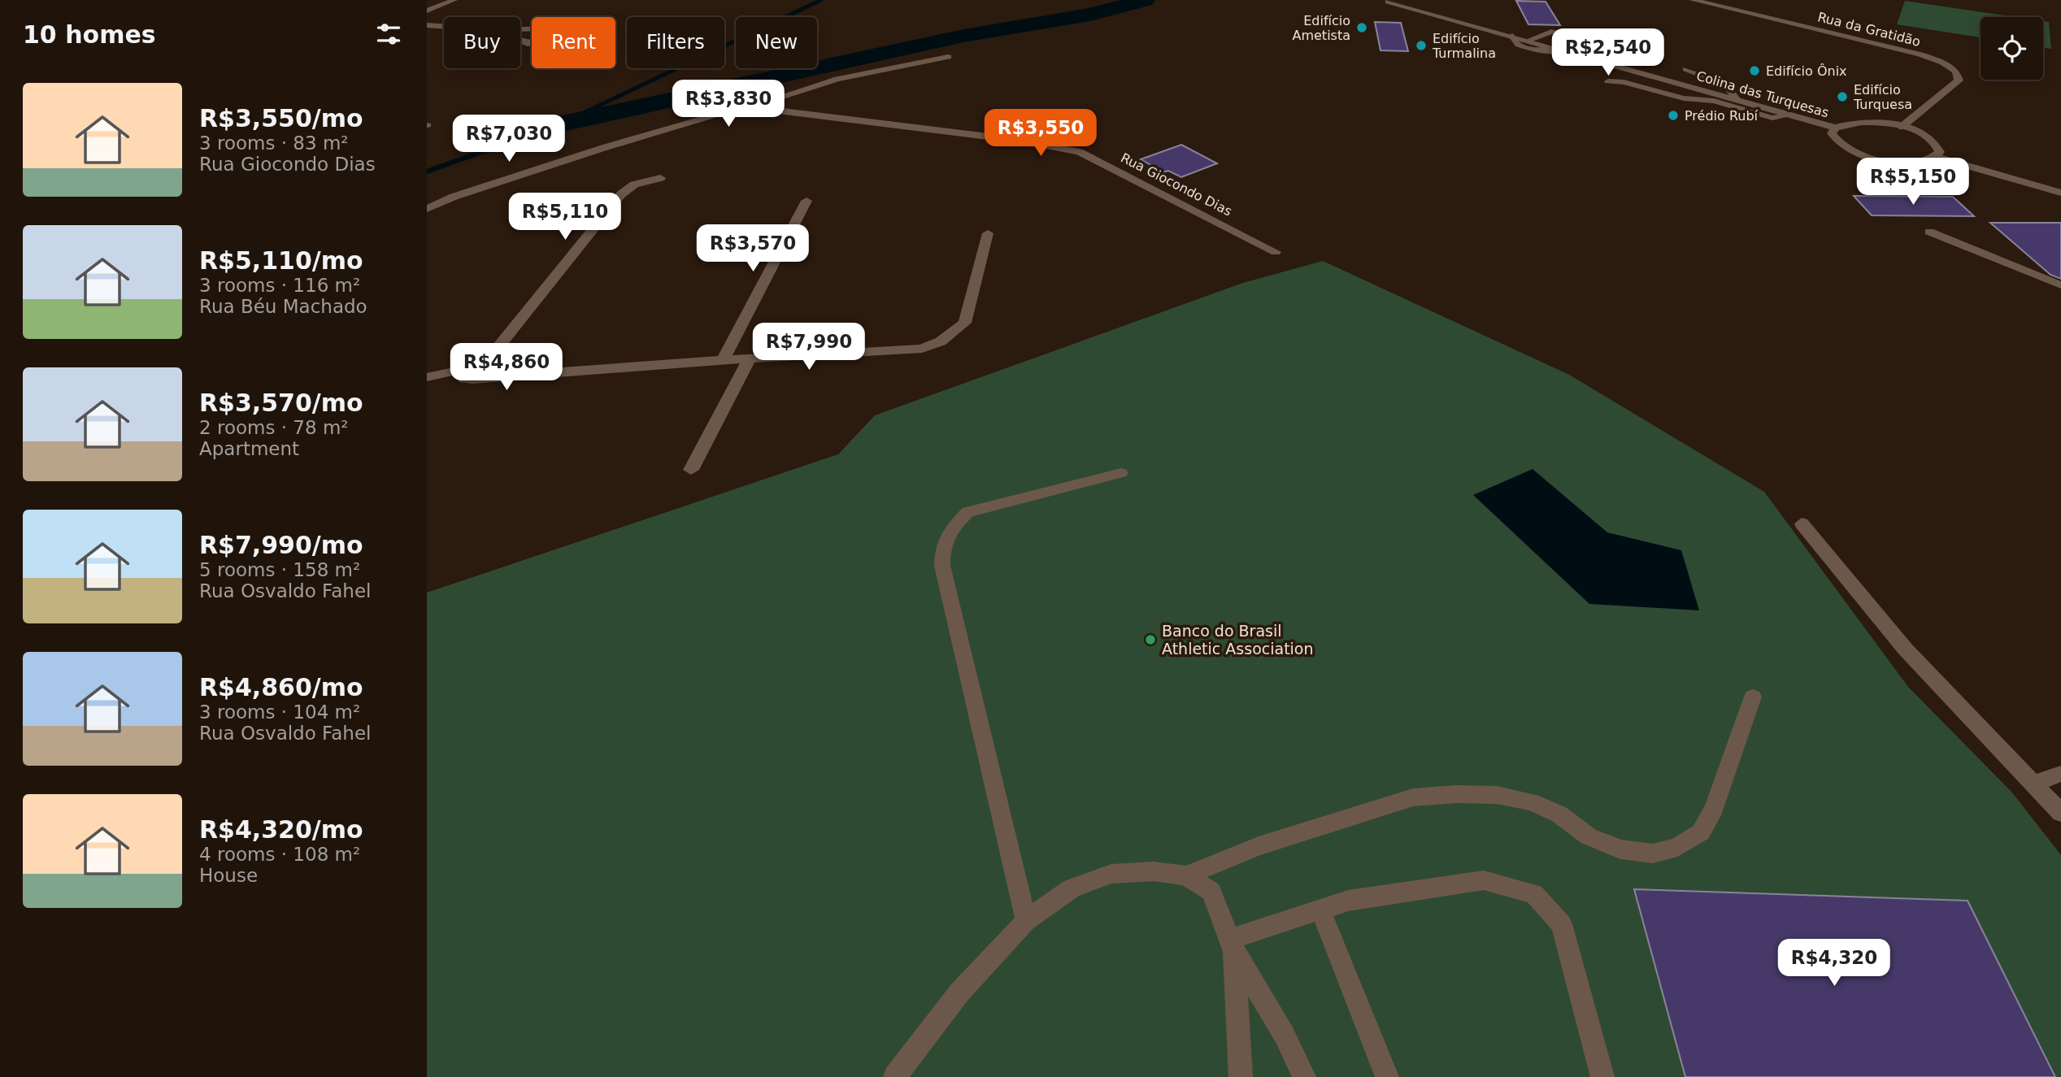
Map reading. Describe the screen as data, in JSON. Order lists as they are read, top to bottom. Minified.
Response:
{"streets":{"street":["Rua da Gratidão","Colina das Turquesas","Rua Giocondo Dias"]},"places":["Edifício Ametista","Edifício Turmalina","Edifício Ônix","Edifício Turquesa","Prédio Rubí","Banco do Brasil Athletic Association"],"page":{"heading":"10 homes","chip":["Buy","Rent","Filters","New"],"price":["R$2,540","R$3,830","R$3,550","R$7,030","R$5,150","R$5,110","R$3,570","R$7,990","R$4,860","R$4,320"],"list":[{"name":"R$3,550/mo","note":"3 rooms · 83 m² · Rua Giocondo Dias"},{"name":"R$5,110/mo","note":"3 rooms · 116 m² · Rua Béu Machado"},{"name":"R$3,570/mo","note":"2 rooms · 78 m² · Apartment"},{"name":"R$7,990/mo","note":"5 rooms · 158 m² · Rua Osvaldo Fahel"},{"name":"R$4,860/mo","note":"3 rooms · 104 m² · Rua Osvaldo Fahel"},{"name":"R$4,320/mo","note":"4 rooms · 108 m² · House"}]}}
